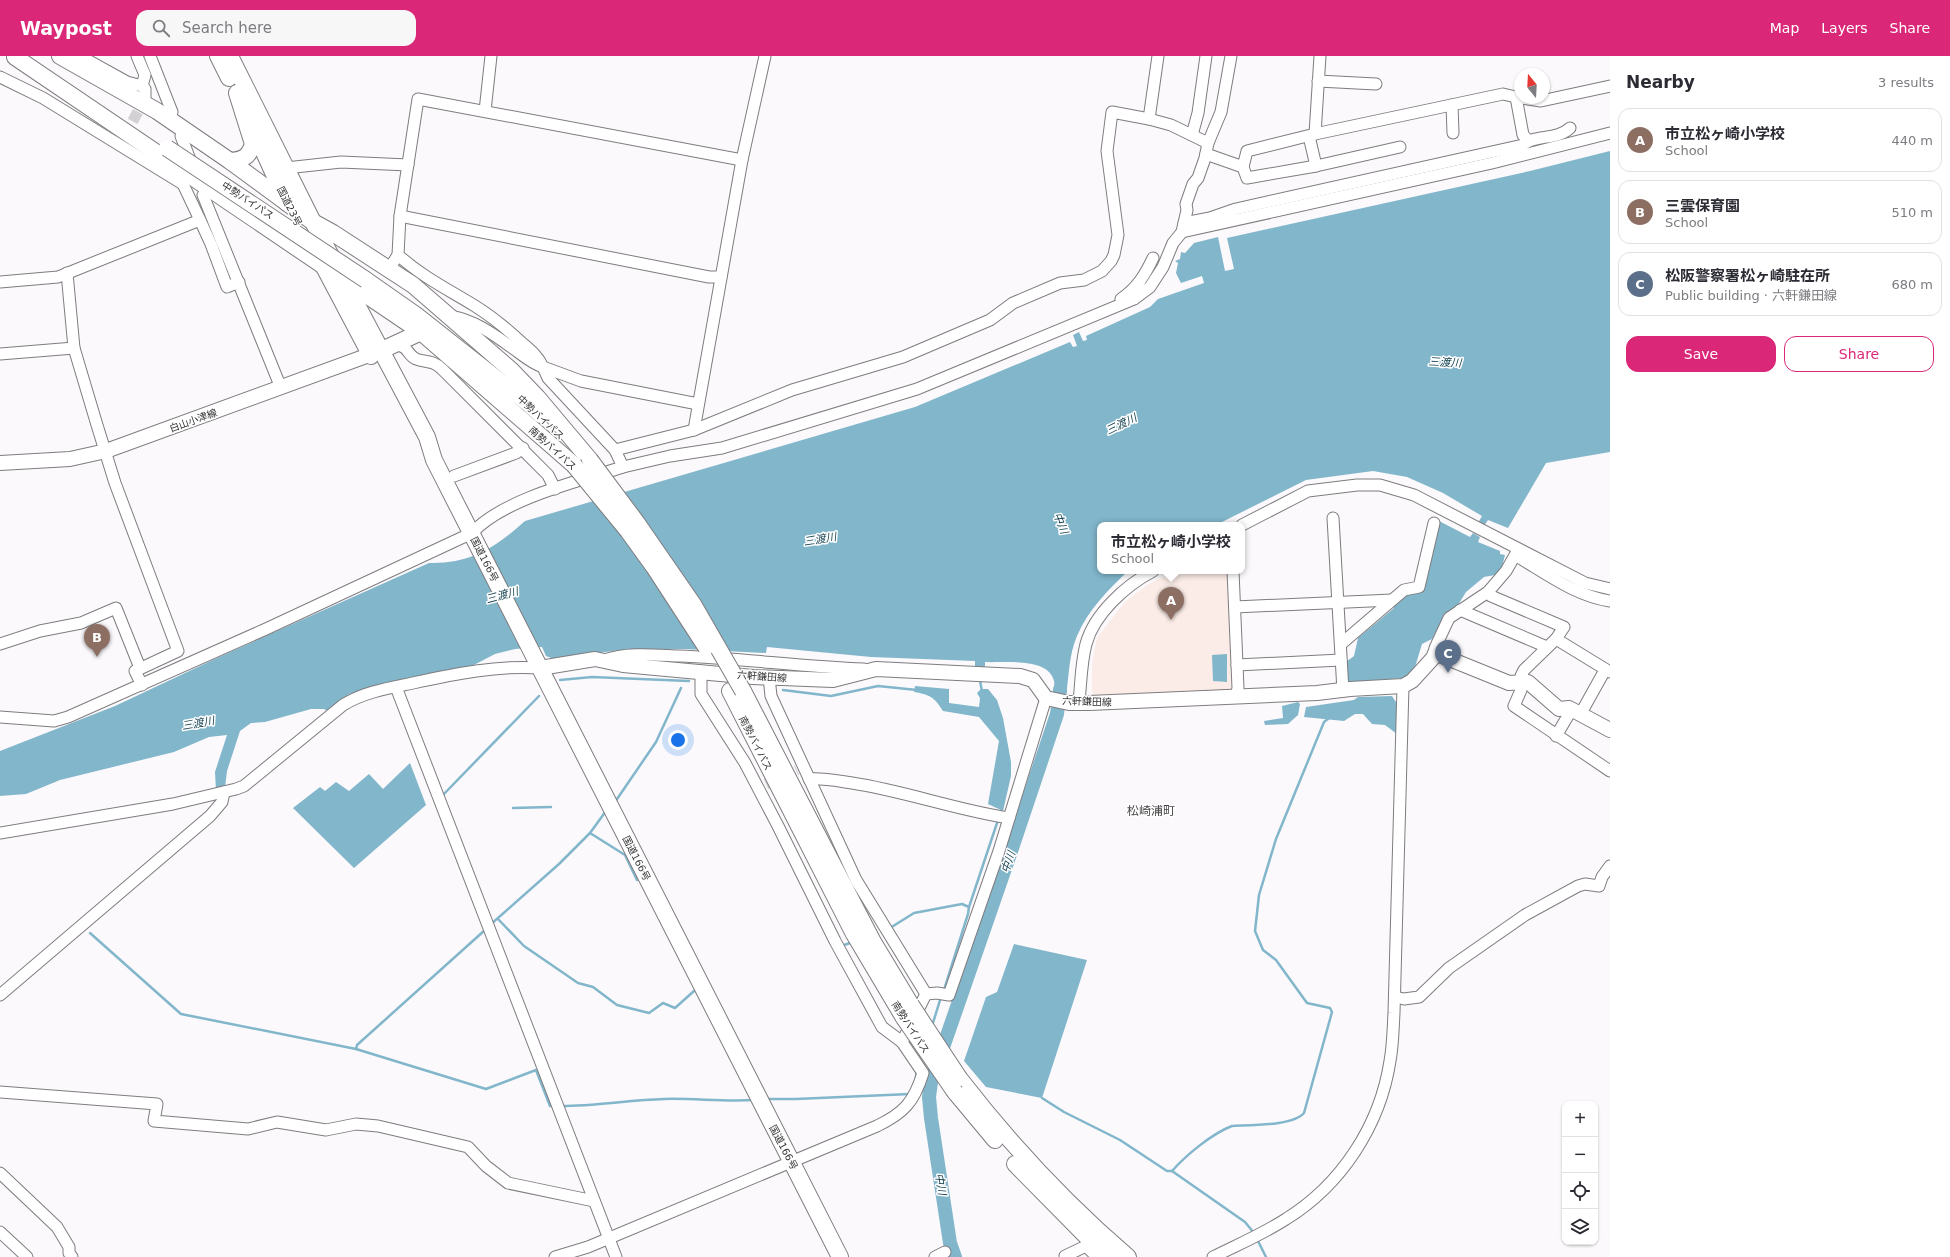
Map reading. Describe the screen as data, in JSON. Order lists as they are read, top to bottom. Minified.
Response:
{"streets":{"highway":["中勢バイパス","国道23号","南勢バイパス","国道166号"],"main road":["白山小津線","六軒鎌田線"]},"crossings":[["中勢バイパス","南勢バイパス"],["国道23号","白山小津線"],["国道23号","南勢バイパス"],["国道23号","国道166号"],["白山小津線","国道166号"],["国道166号","六軒鎌田線"]],"districts":["松崎浦町"],"water":["三渡川","中川"],"north":"top","page":{"header":"Waypost","search":"Search here","nav":["Map","Layers","Share"],"heading":["Nearby","3 results"],"list":[{"mark":"A","name":"市立松ヶ崎小学校","note":"School","value":"440 m"},{"mark":"B","name":"三雲保育園","note":"School","value":"510 m"},{"mark":"C","name":"松阪警察署松ヶ崎駐在所","note":"Public building · 六軒鎌田線","value":"680 m"}],"buttons":["Save","Share"],"popup":["市立松ヶ崎小学校","School"],"pins":["A","B","C"],"map_buttons":["+","−"]}}
